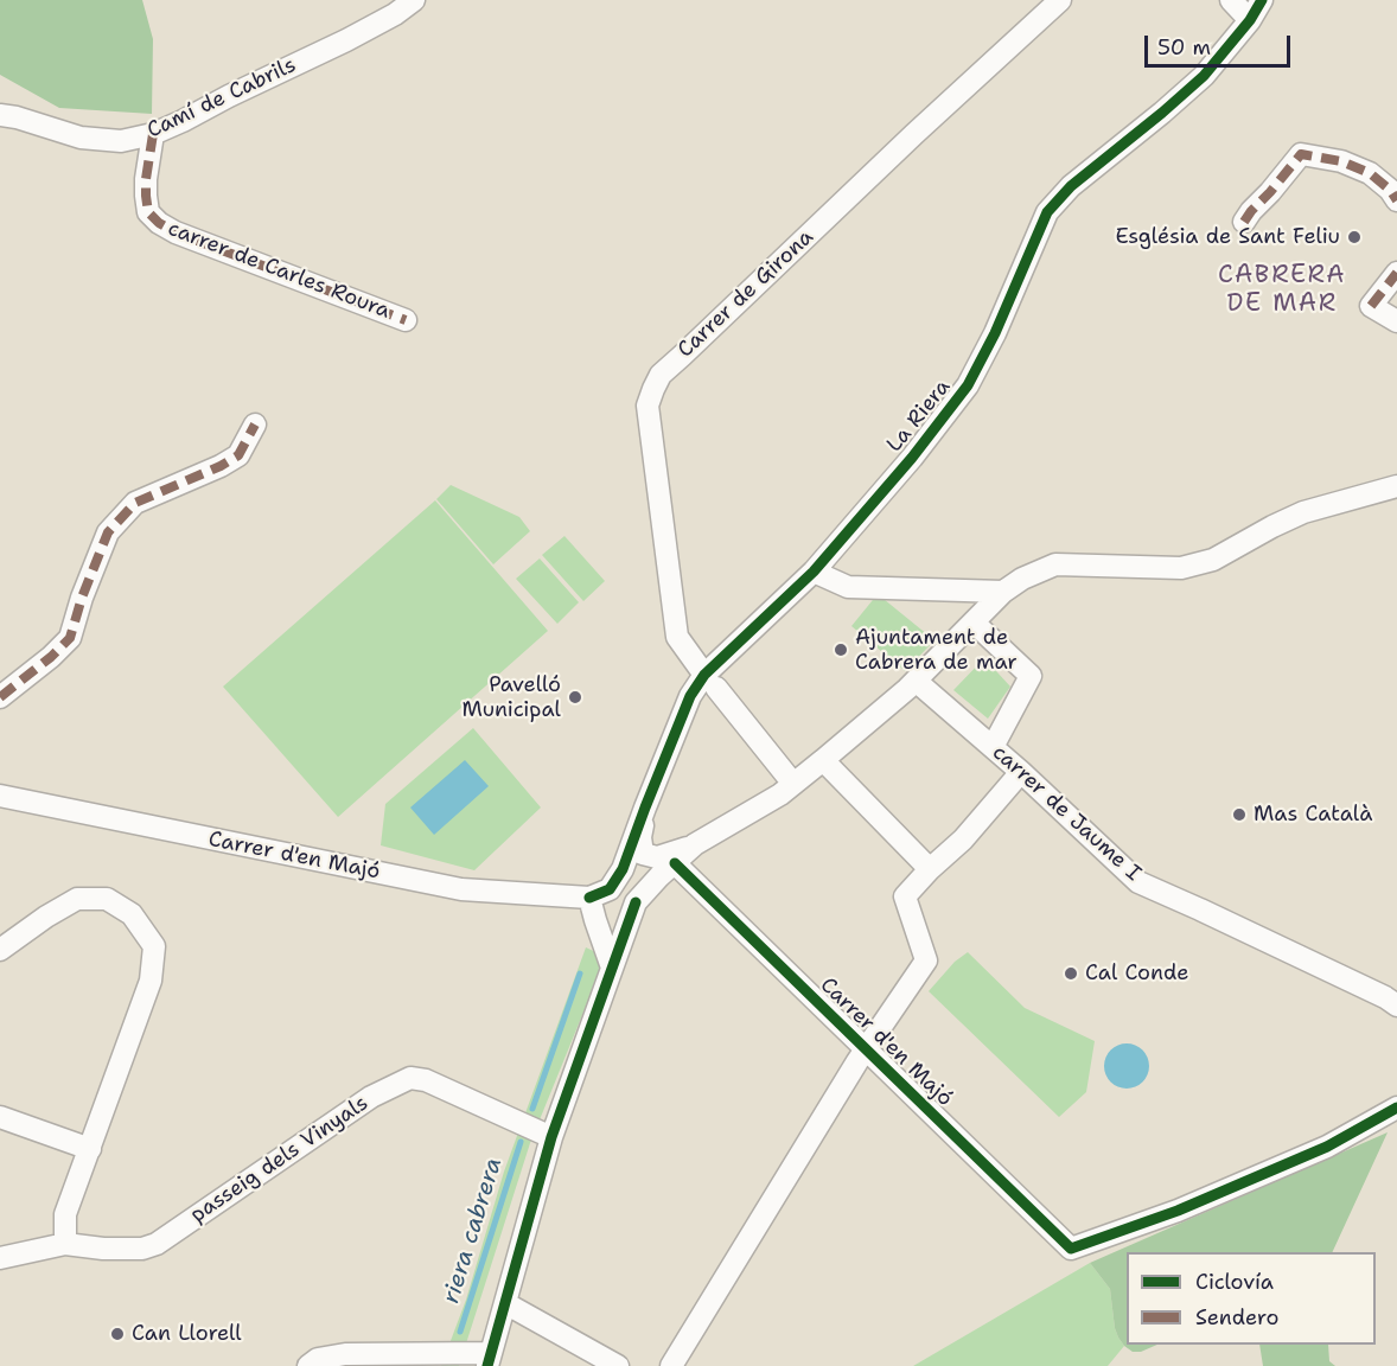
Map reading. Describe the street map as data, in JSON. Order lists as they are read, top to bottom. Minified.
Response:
{"streets":{"street":["Camí de Cabrils","carrer de Carles Roura","Carrer de Girona","La Riera","carrer de Jaume I","Carrer d'en Majó","passeig dels Vinyals"]},"crossings":[["Camí de Cabrils","carrer de Carles Roura"],["Carrer de Girona","La Riera"]],"districts":["CABRERA DE MAR"],"water":["riera cabrera"],"places":["Església de Sant Feliu","Ajuntament de Cabrera de mar","Pavelló Municipal","Mas Català","Cal Conde","Can Llorell"],"legend":["Ciclovía","Sendero"],"scale_bar":"50 m"}
